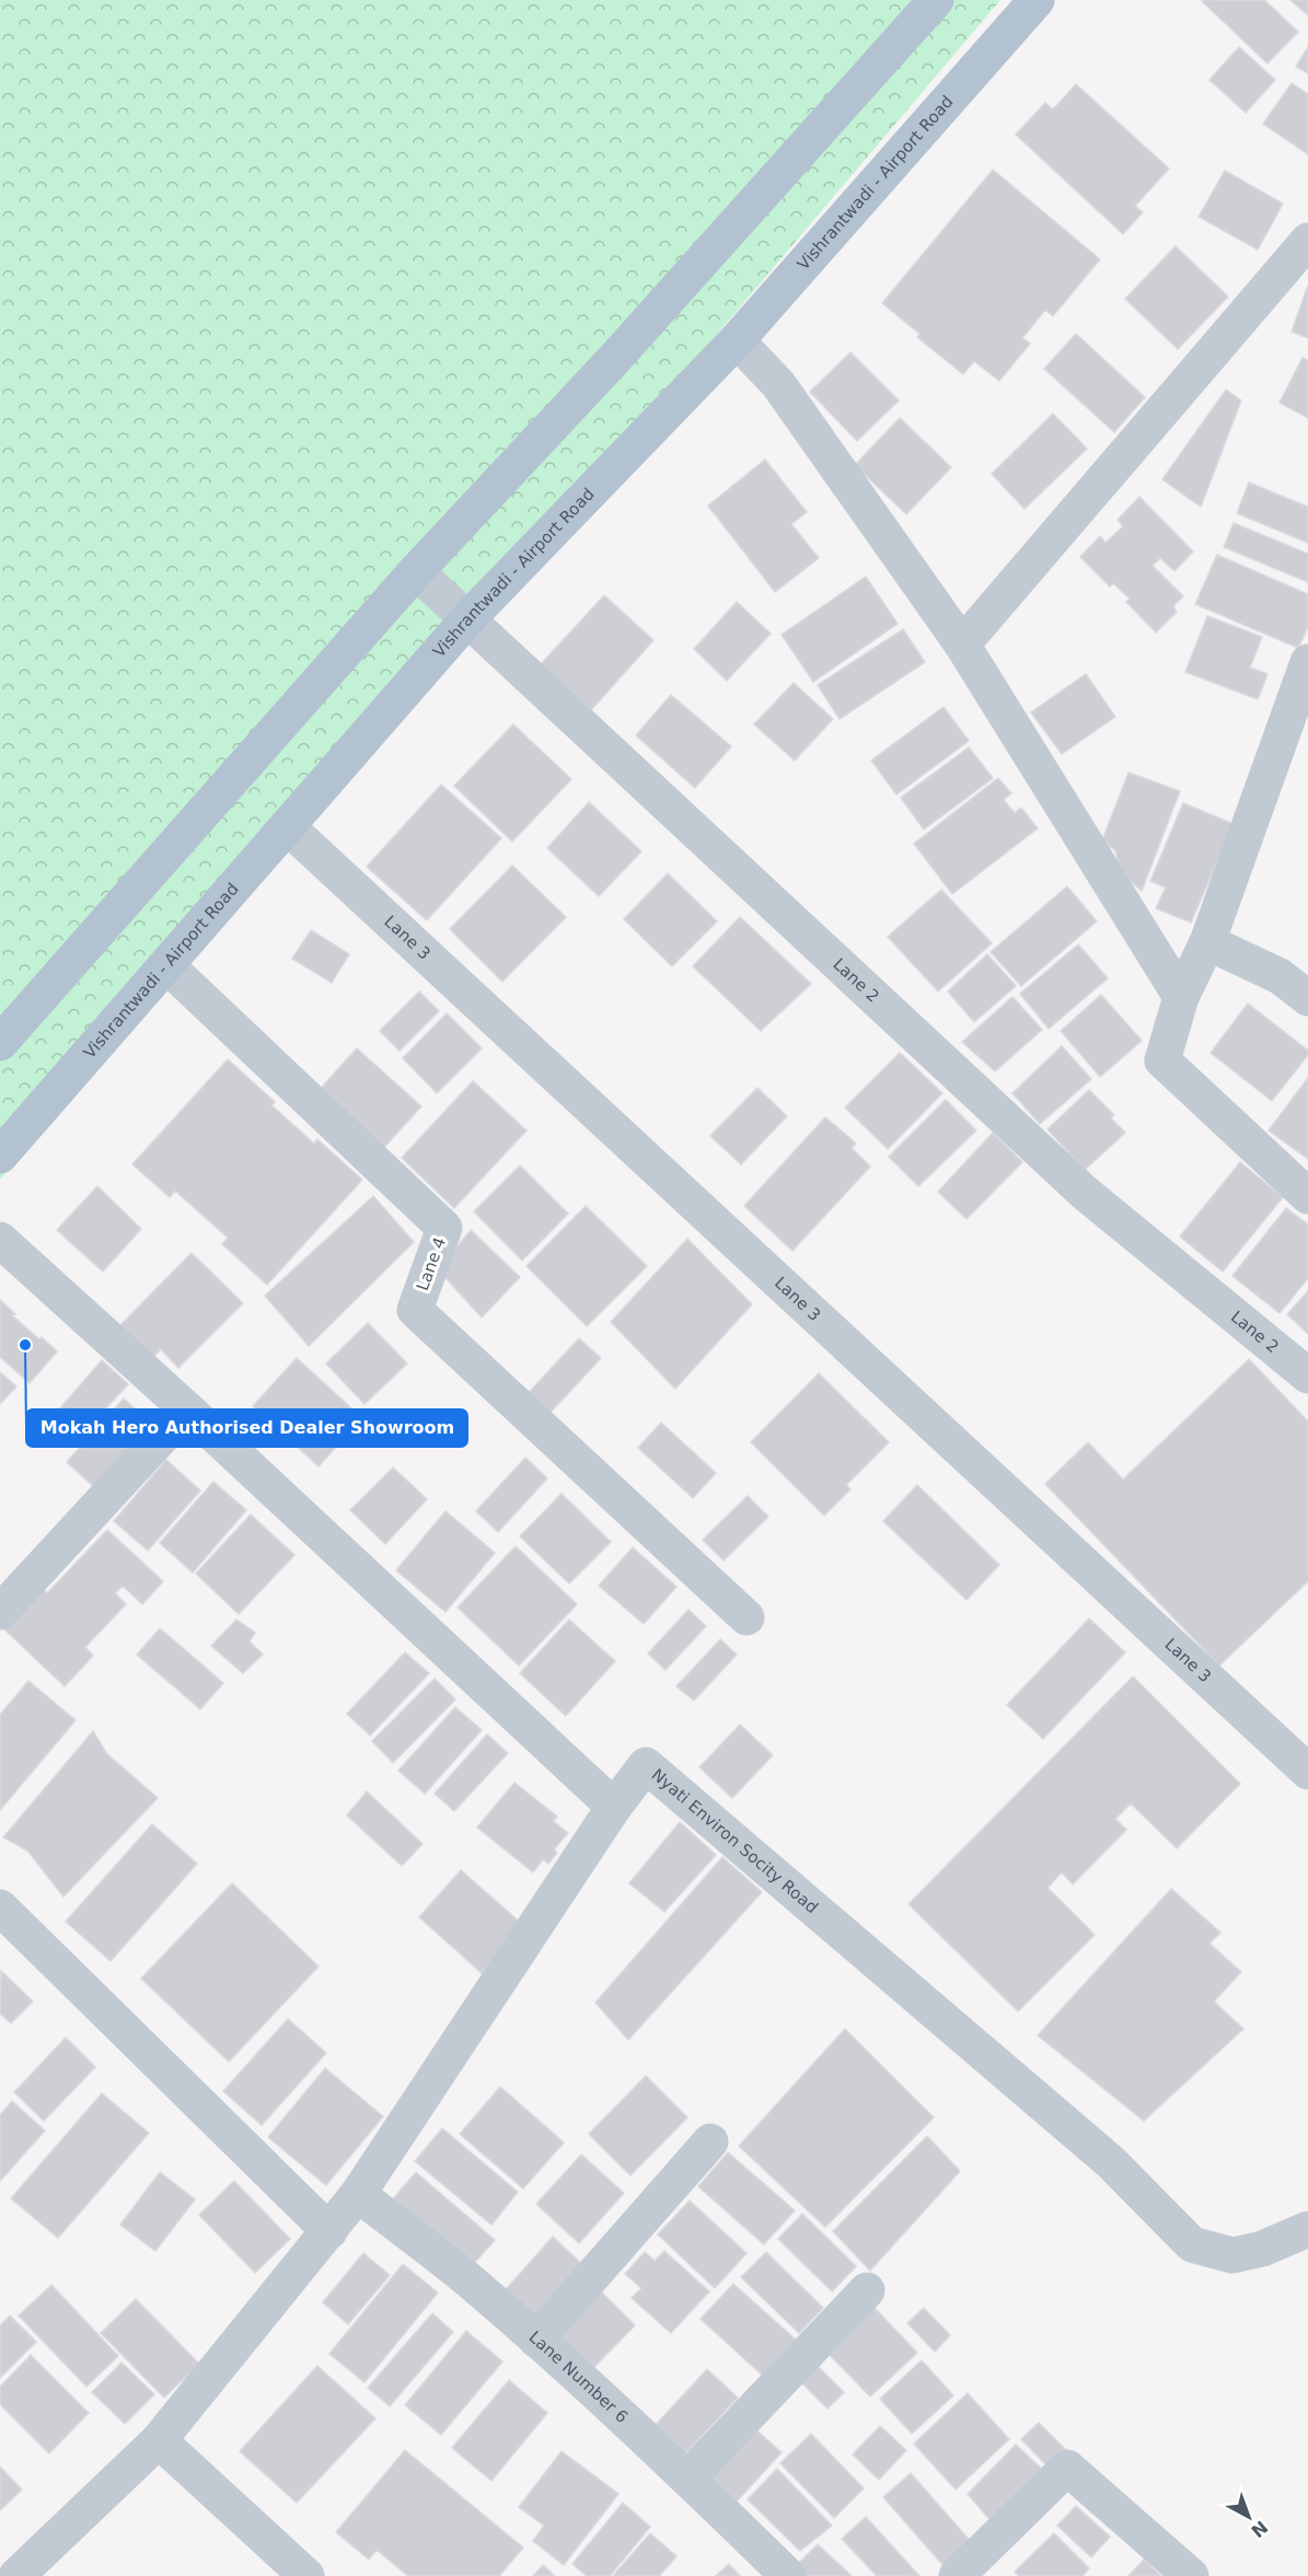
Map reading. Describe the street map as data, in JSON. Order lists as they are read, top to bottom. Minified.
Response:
{"streets":{"main road":["Vishrantwadi - Airport Road"],"street":["Lane 3","Lane 2","Lane 4","Nyati Environ Socity Road","Lane Number 6"]},"crossings":[["Vishrantwadi - Airport Road","Lane 3"],["Vishrantwadi - Airport Road","Lane 2"],["Vishrantwadi - Airport Road","Lane 4"]],"places":["Mokah Hero Authorised Dealer Showroom"],"north":"bottom right"}
